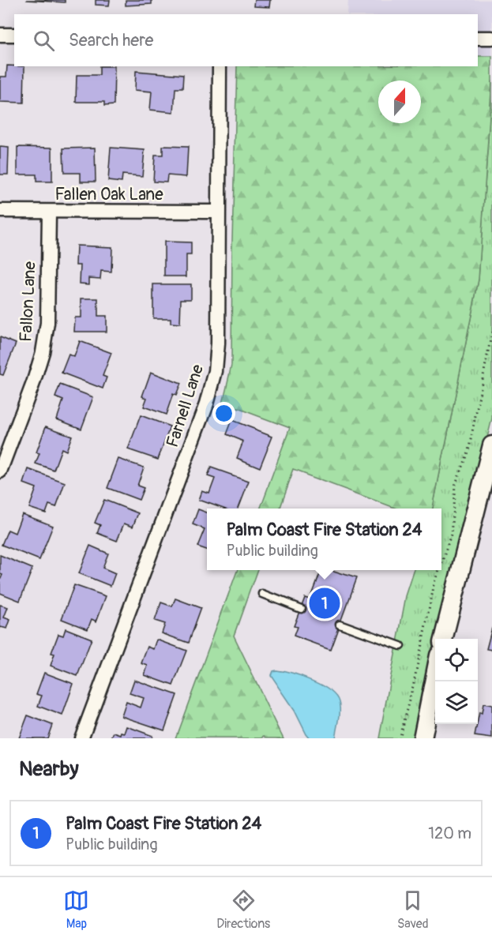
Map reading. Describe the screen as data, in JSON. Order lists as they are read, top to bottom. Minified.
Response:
{"streets":{"street":["Fallen Oak Lane","Fallon Lane","Farnell Lane"]},"crossings":[["Fallen Oak Lane","Fallon Lane"],["Fallen Oak Lane","Farnell Lane"]],"north":"top","page":{"search":"Search here","popup":["Palm Coast Fire Station 24","Public building"],"pins":"1","heading":"Nearby","list":[{"mark":"1","name":"Palm Coast Fire Station 24","note":"Public building","value":"120 m"}],"nav":["Map","Directions","Saved"]}}
